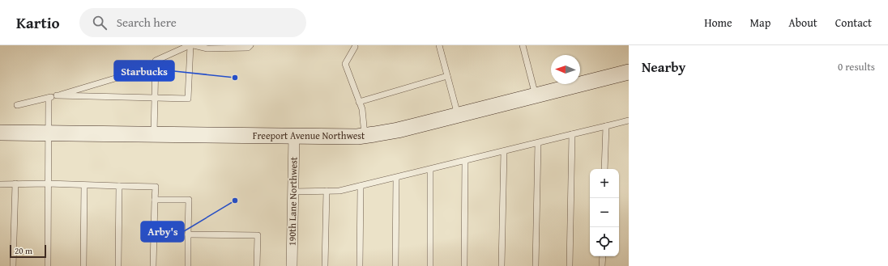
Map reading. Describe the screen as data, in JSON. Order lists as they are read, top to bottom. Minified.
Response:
{"streets":{"street":["Freeport Avenue Northwest","190th Lane Northwest"]},"crossings":[["Freeport Avenue Northwest","190th Lane Northwest"]],"places":["Starbucks","Arby's"],"scale_bar":"20 m","north":"left","page":{"header":"Kartio","search":"Search here","nav":["Home","Map","About","Contact"],"heading":["Nearby","0 results"],"map_buttons":["+","−"],"scale":"20 m"}}
